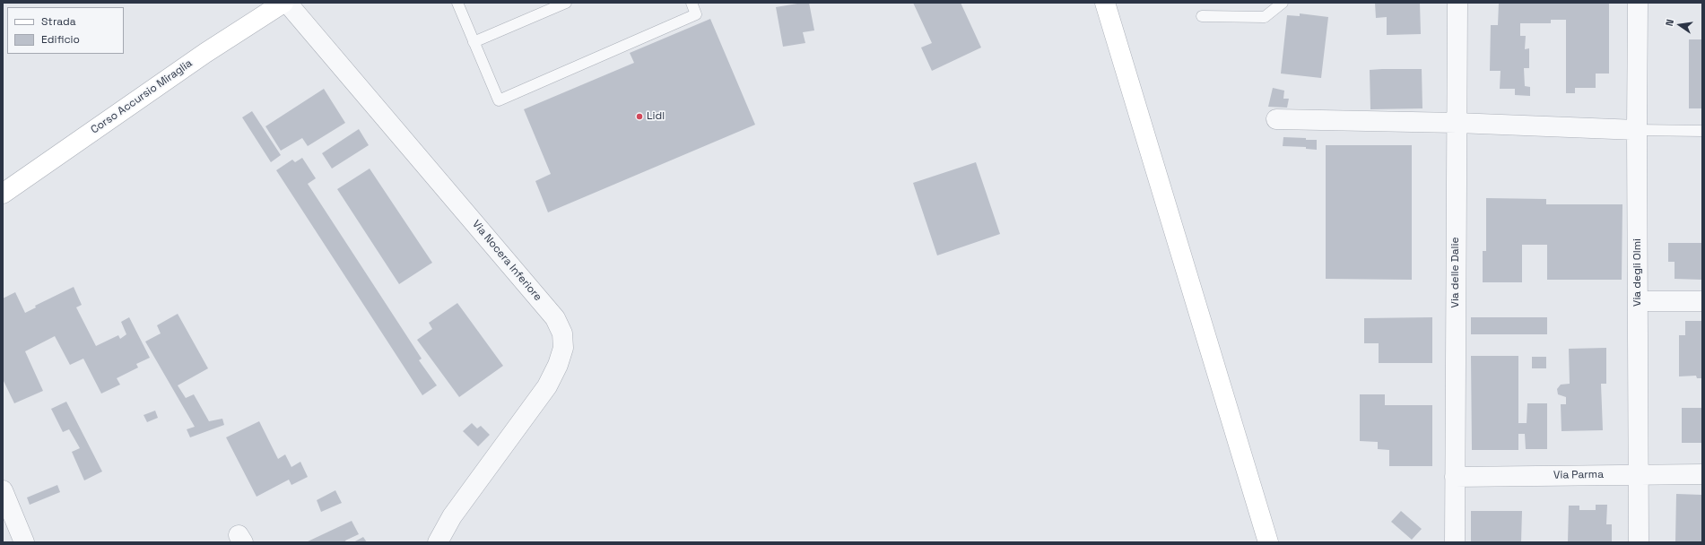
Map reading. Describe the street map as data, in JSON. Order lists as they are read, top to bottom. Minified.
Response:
{"streets":{"main road":["Corso Accursio Miraglia"],"street":["Via Nocera Inferiore","Via delle Dalie","Via degli Olmi","Via Parma"]},"crossings":[["Via delle Dalie","Via Parma"],["Via degli Olmi","Via Parma"]],"places":["Lidl"],"legend":["Strada","Edificio"],"north":"left"}
